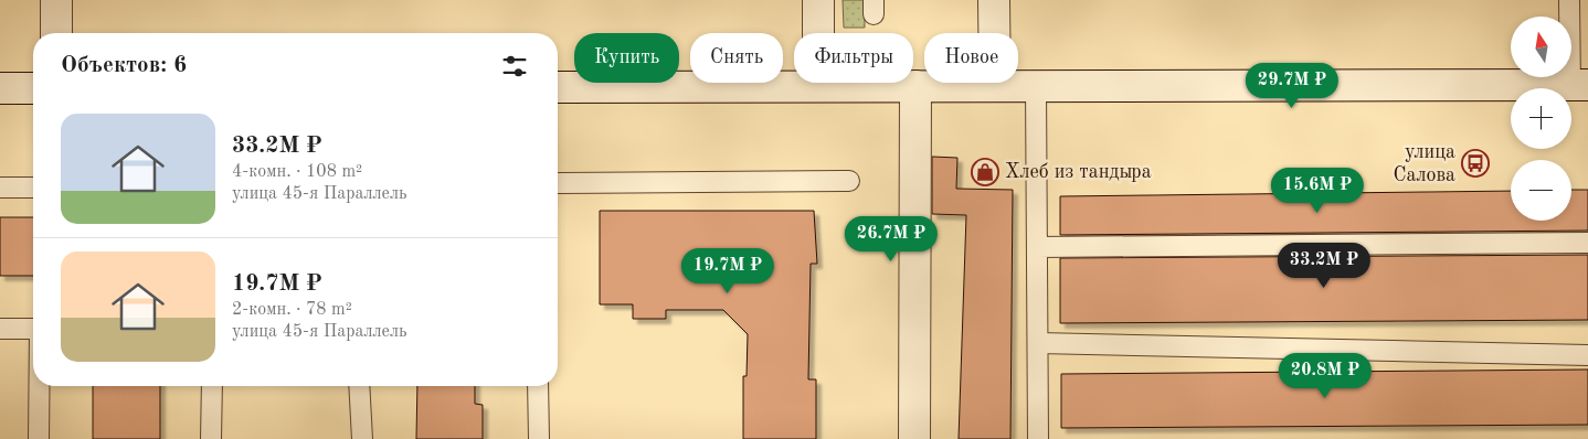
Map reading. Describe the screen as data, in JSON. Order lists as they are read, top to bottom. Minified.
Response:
{"places":{"bus stop":["улица Салова"],"shop":["Хлеб из тандыра"]},"north":"top","page":{"map_buttons":["+","−"],"chip":["Купить","Снять","Фильтры","Новое"],"heading":"Объектов: 6","price":["29.7M ₽","15.6M ₽","26.7M ₽","33.2M ₽","19.7M ₽","20.8M ₽"],"list":[{"name":"33.2M ₽","note":"4-комн. · 108 m² · улица 45-я Параллель"},{"name":"19.7M ₽","note":"2-комн. · 78 m² · улица 45-я Параллель"}]}}
